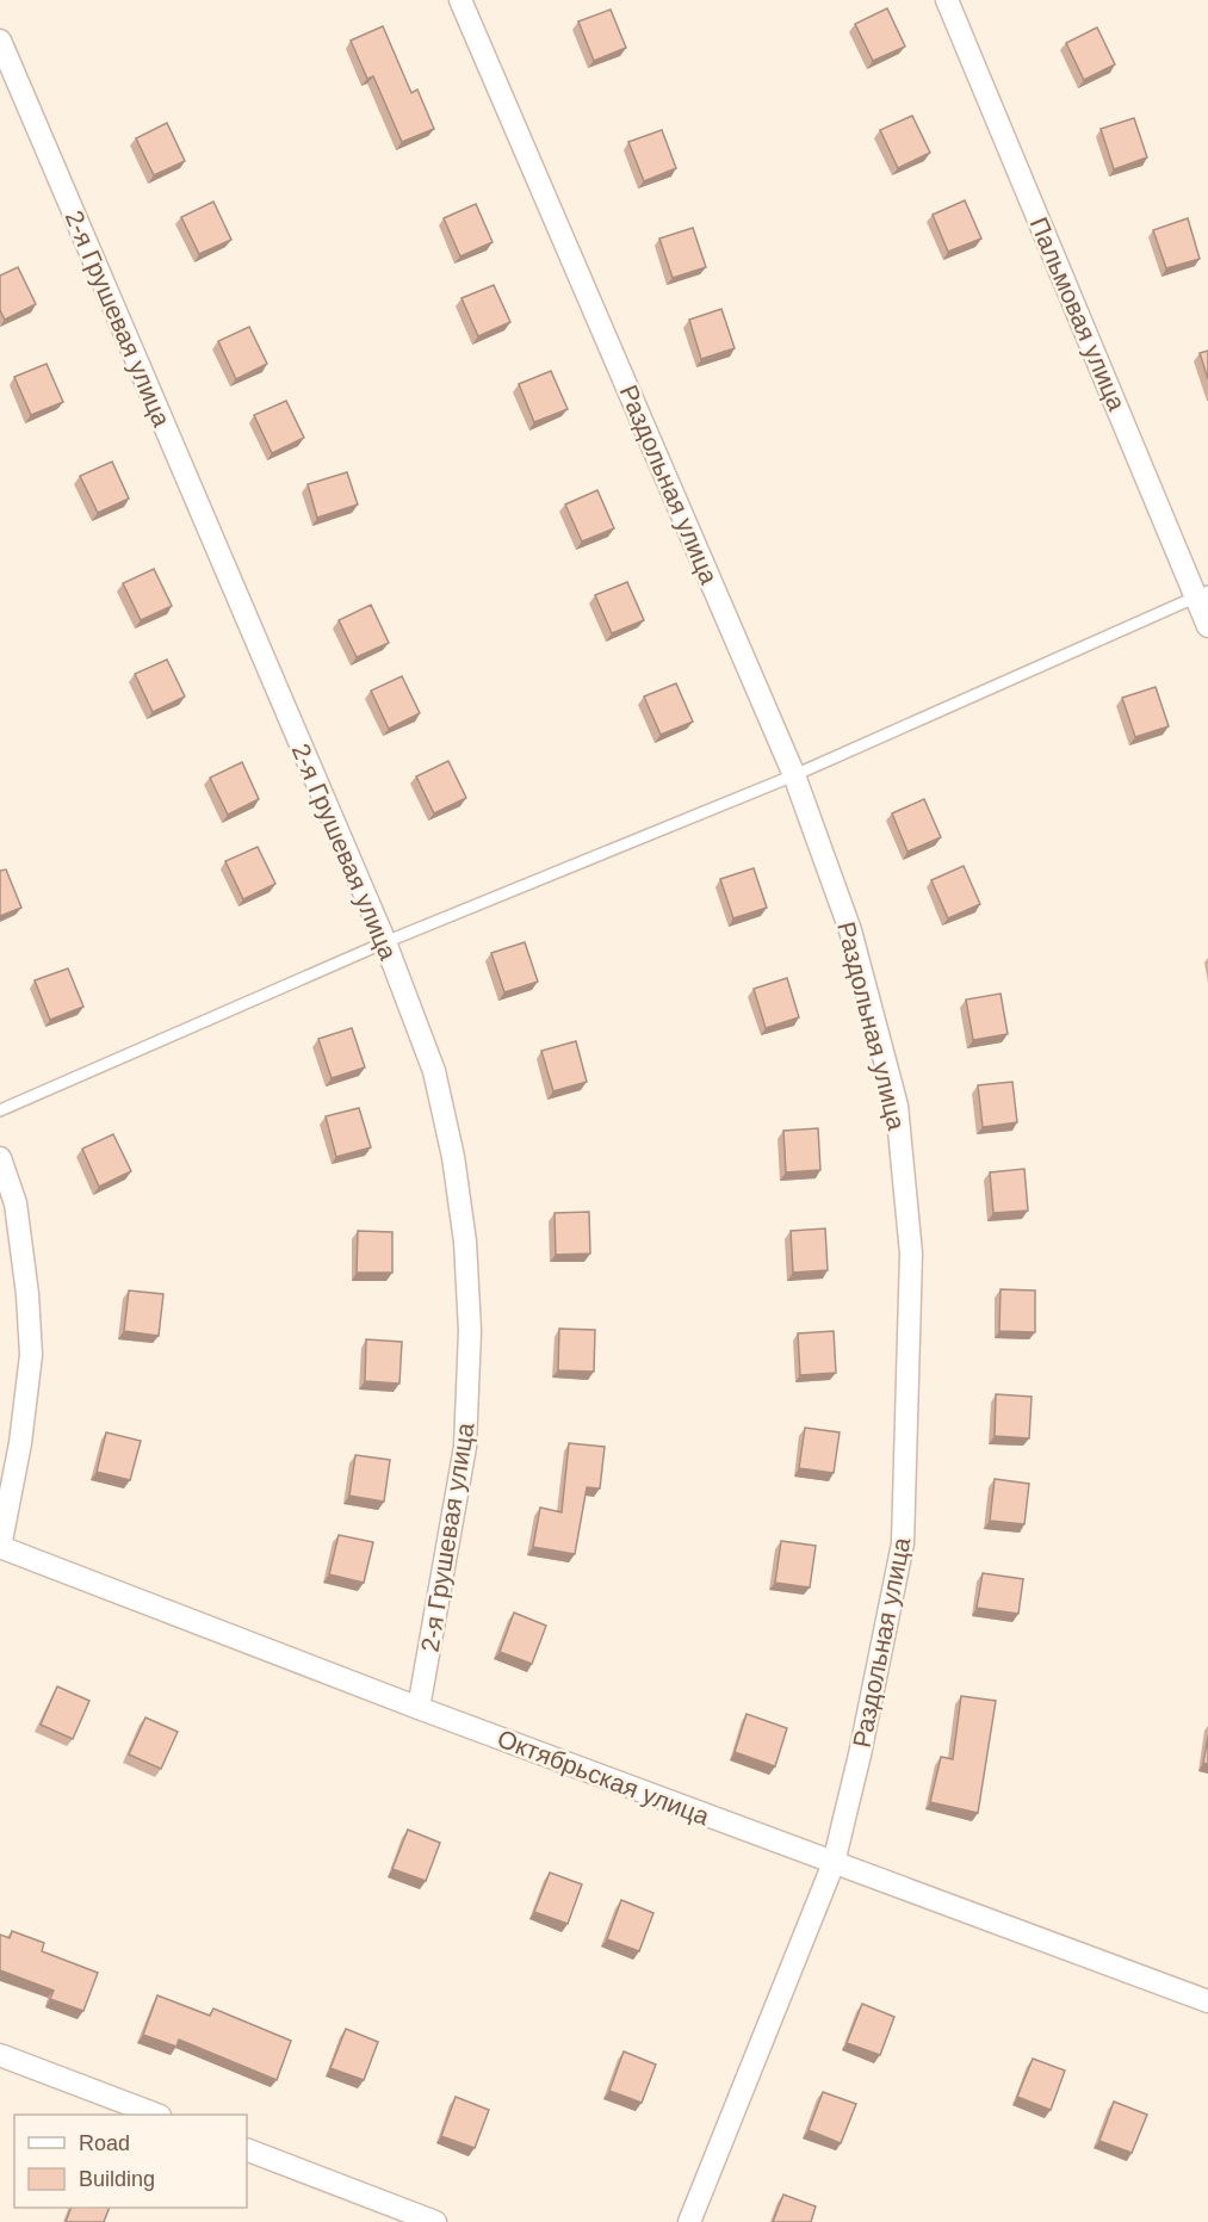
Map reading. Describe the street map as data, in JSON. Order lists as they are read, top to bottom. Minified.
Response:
{"streets":{"street":["Пальмовая улица","2-я Грушевая улица","Раздольная улица","Октябрьская улица"]},"crossings":[["2-я Грушевая улица","Октябрьская улица"],["Раздольная улица","Октябрьская улица"]],"legend":["Road","Building"]}
